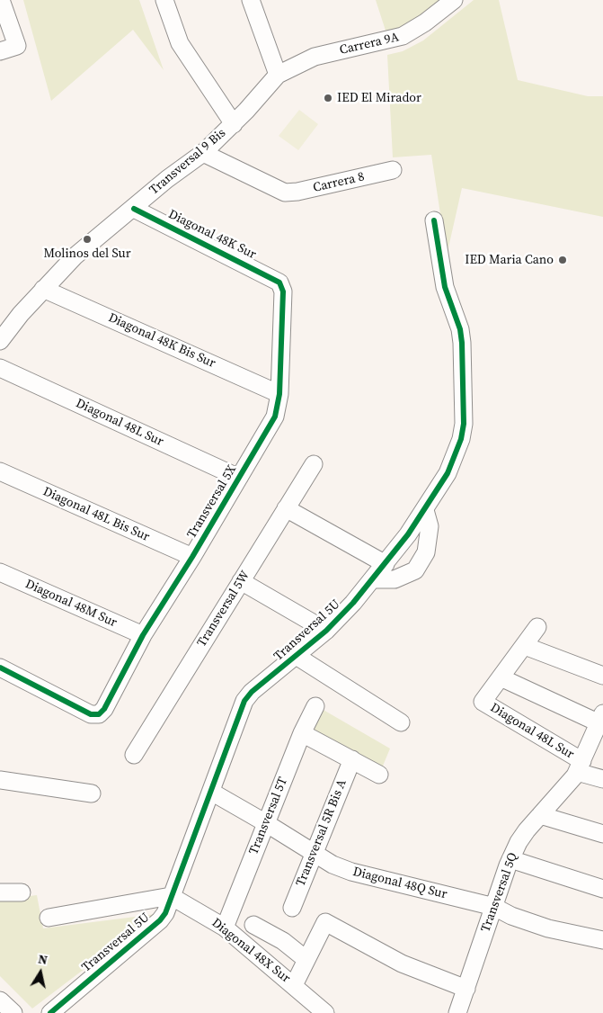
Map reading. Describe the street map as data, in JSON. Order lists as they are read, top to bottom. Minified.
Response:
{"streets":{"street":["Carrera 9A","Transversal 9 Bis","Carrera 8","Diagonal 48K Sur","Diagonal 48K Bis Sur","Diagonal 48L Sur","Transversal 5X","Diagonal 48L Bis Sur","Diagonal 48M Sur","Transversal 5W","Transversal 5U","Transversal 5T","Transversal 5R Bis A","Diagonal 48Q Sur","Transversal 5Q","Diagonal 48X Sur"]},"crossings":[["Carrera 9A","Transversal 9 Bis"],["Transversal 9 Bis","Carrera 8"],["Transversal 9 Bis","Diagonal 48K Sur"],["Transversal 9 Bis","Diagonal 48K Bis Sur"],["Diagonal 48K Sur","Transversal 5X"],["Diagonal 48K Bis Sur","Transversal 5X"],["Diagonal 48L Sur","Transversal 5X"],["Diagonal 48L Sur","Transversal 5Q"],["Transversal 5X","Diagonal 48L Bis Sur"],["Transversal 5X","Diagonal 48M Sur"],["Transversal 5U","Diagonal 48Q Sur"],["Transversal 5U","Diagonal 48X Sur"],["Transversal 5T","Diagonal 48Q Sur"],["Transversal 5T","Diagonal 48X Sur"],["Transversal 5R Bis A","Diagonal 48Q Sur"],["Diagonal 48Q Sur","Transversal 5Q"]],"places":["IED El Mirador","Molinos del Sur","IED Maria Cano"],"north":"top"}
